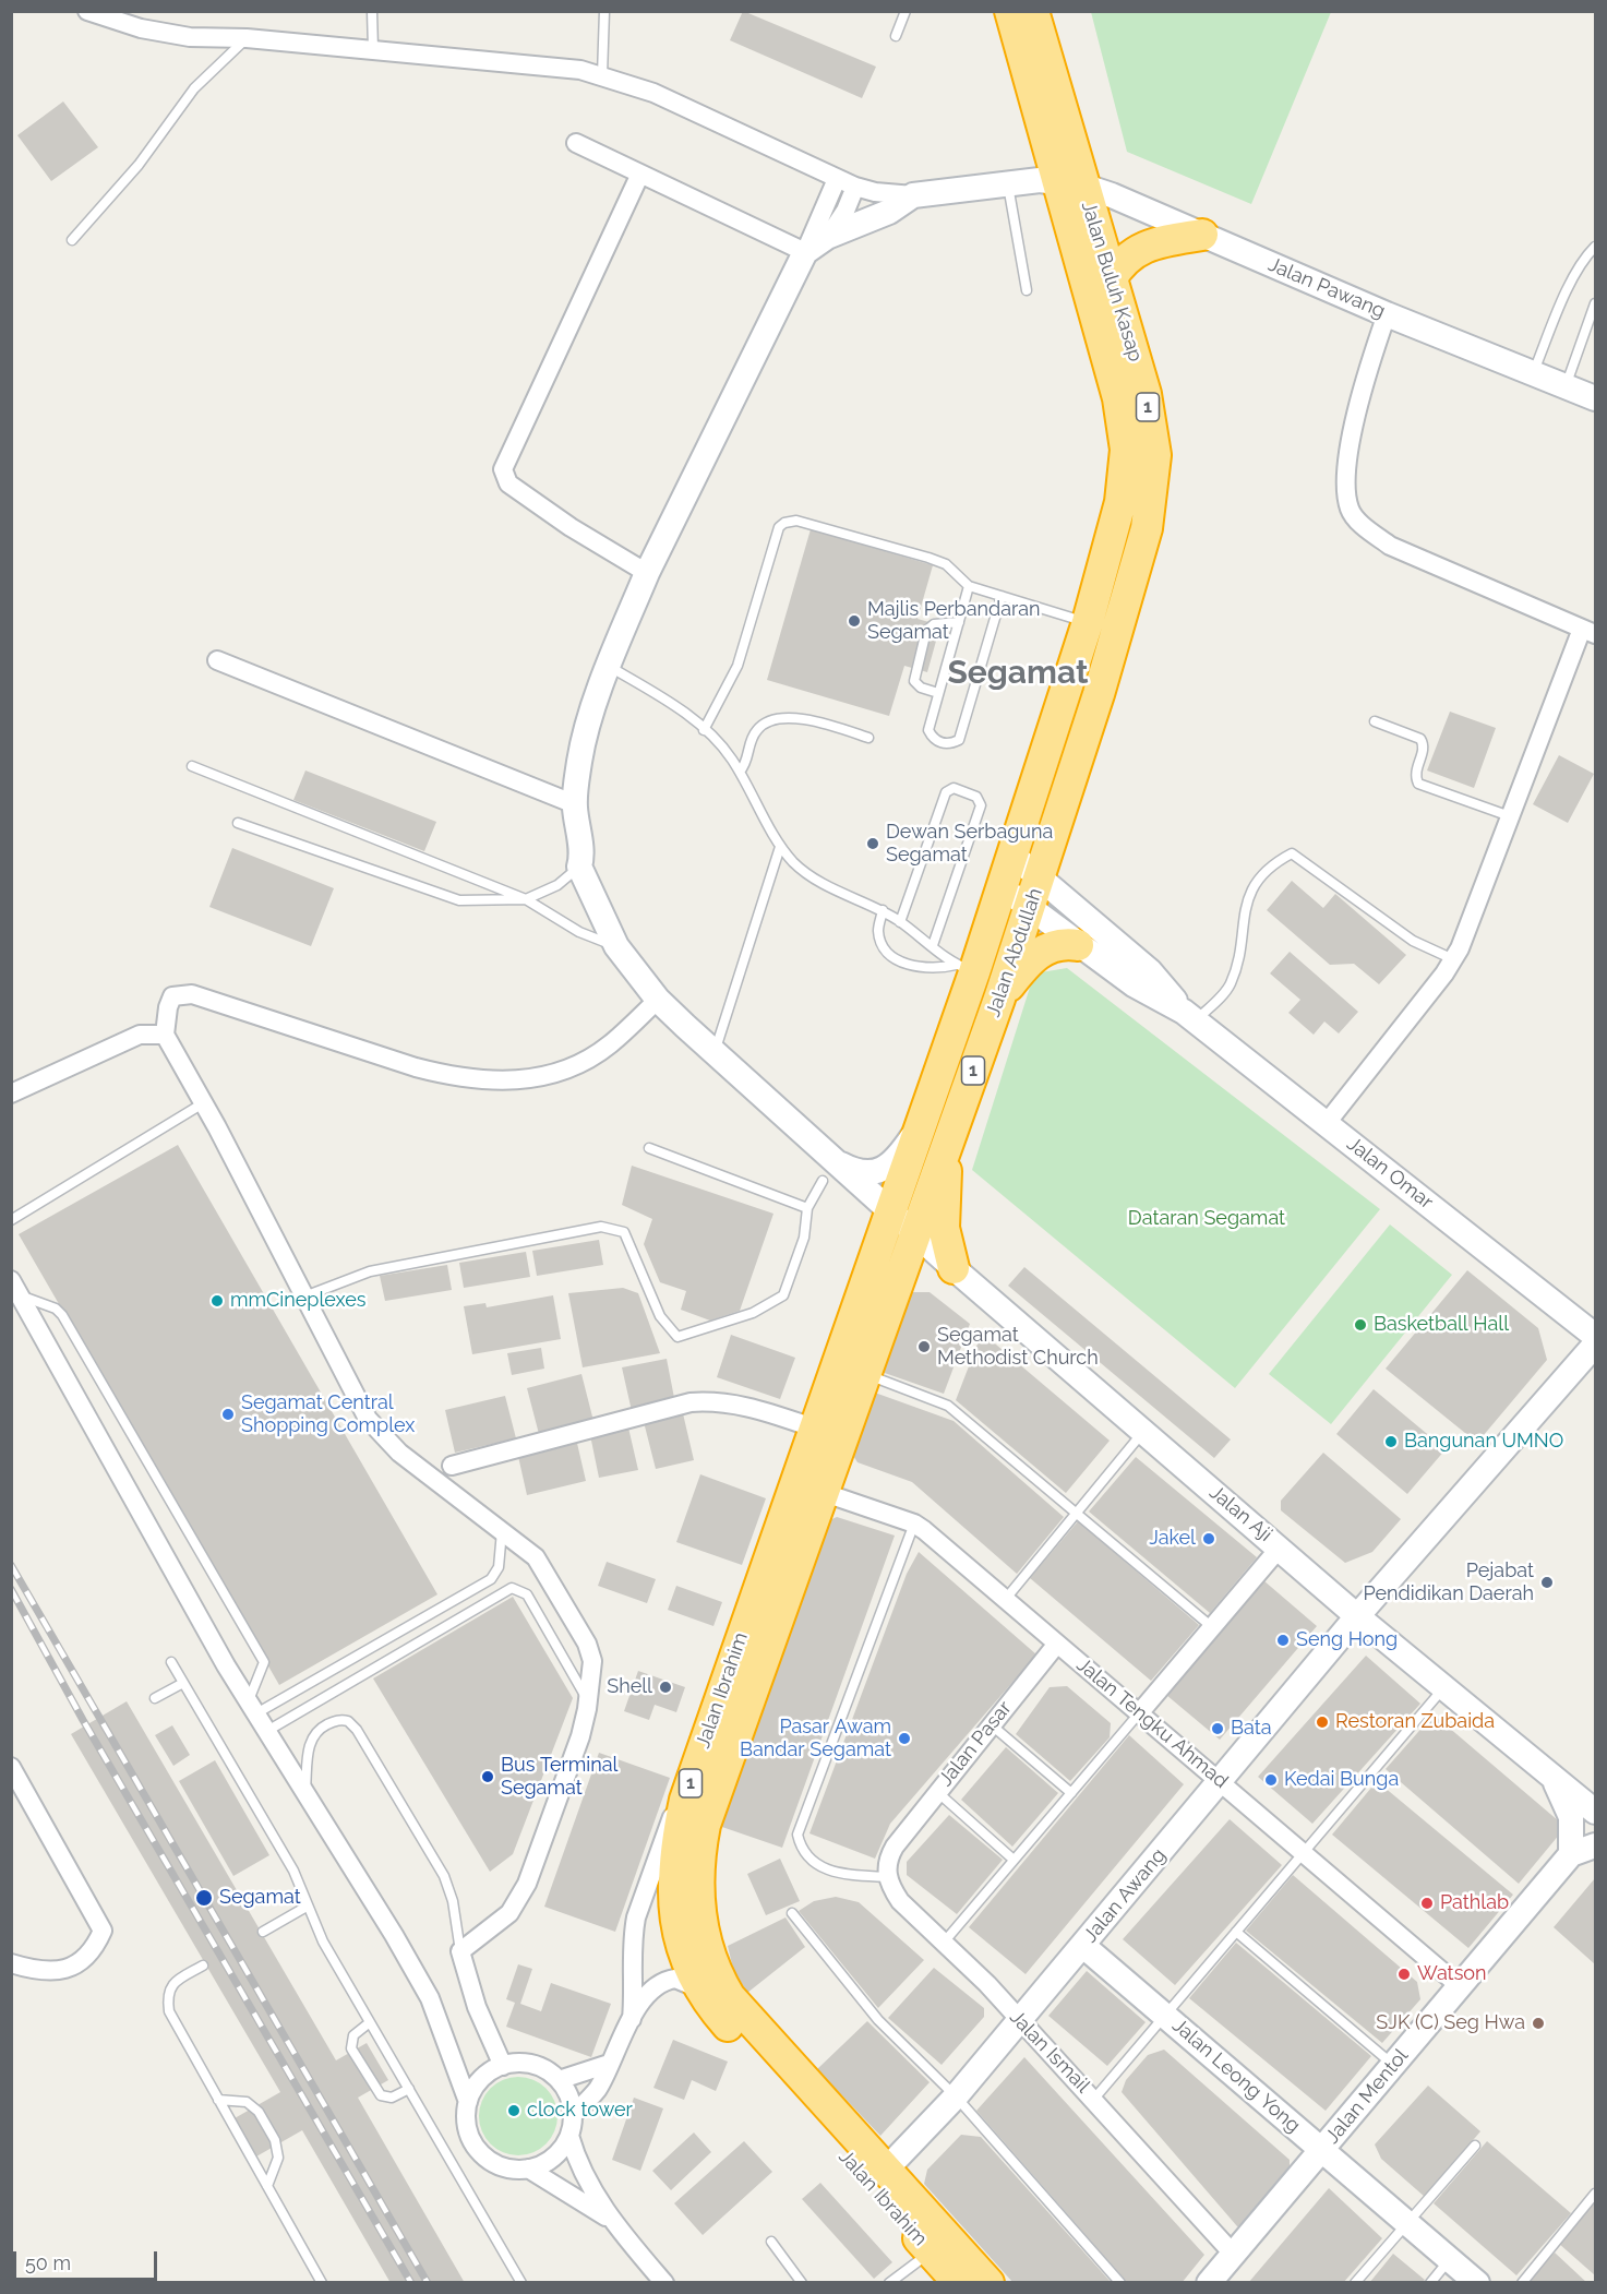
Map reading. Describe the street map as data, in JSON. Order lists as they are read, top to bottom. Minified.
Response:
{"streets":{"highway":["Jalan Buluh Kasap","1","Jalan Abdullah","Jalan Ibrahim"],"street":["Jalan Pawang","Jalan Omar","Jalan Aji","Jalan Tengku Ahmad","Jalan Pasar","Jalan Awang","Jalan Ismail","Jalan Leong Yong","Jalan Mentol"]},"crossings":[["Jalan Buluh Kasap","Jalan Pawang"],["Jalan Buluh Kasap","Jalan Abdullah"],["Jalan Abdullah","Jalan Omar"],["Jalan Abdullah","Jalan Aji"],["Jalan Abdullah","Jalan Ibrahim"],["Jalan Aji","Jalan Ibrahim"],["Jalan Aji","Jalan Awang"],["Jalan Ibrahim","Jalan Tengku Ahmad"],["Jalan Ibrahim","Jalan Awang"],["Jalan Tengku Ahmad","Jalan Pasar"],["Jalan Tengku Ahmad","Jalan Awang"],["Jalan Tengku Ahmad","Jalan Mentol"],["Jalan Pasar","Jalan Ismail"],["Jalan Awang","Jalan Ismail"],["Jalan Awang","Jalan Leong Yong"],["Jalan Ismail","Jalan Mentol"],["Jalan Leong Yong","Jalan Mentol"]],"districts":["Segamat"],"parks":["Dataran Segamat"],"places":["Majlis Perbandaran Segamat","Dewan Serbaguna Segamat","mmCineplexes","Basketball Hall","Segamat Methodist Church","Segamat Central Shopping Complex","Bangunan UMNO","Jakel","Pejabat Pendidikan Daerah","Seng Hong","Shell","Restoran Zubaida","Bata","Pasar Awam Bandar Segamat","Bus Terminal Segamat","Kedai Bunga","Segamat","Pathlab","Watson","SJK (C) Seg Hwa","clock tower"],"scale_bar":"50 m"}
